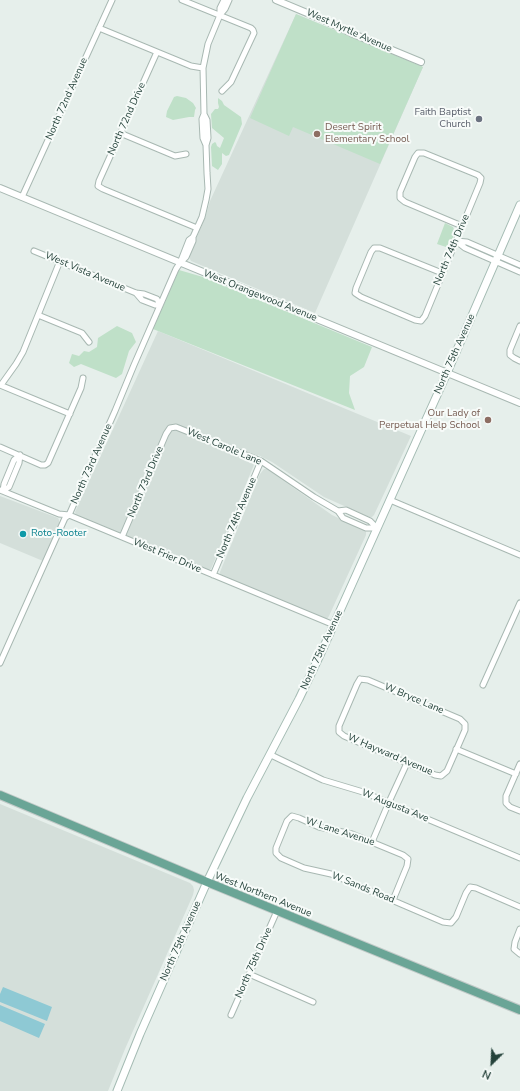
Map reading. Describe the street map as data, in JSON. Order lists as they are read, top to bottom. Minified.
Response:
{"streets":{"main road":["North 75th Avenue","West Northern Avenue"],"street":["West Myrtle Avenue","North 72nd Avenue","North 72nd Drive","North 74th Drive","West Vista Avenue","West Orangewood Avenue","West Carole Lane","North 73rd Avenue","North 73rd Drive","North 74th Avenue","West Frier Drive","W Bryce Lane","W Hayward Avenue","W Augusta Ave","W Lane Avenue","W Sands Road","North 75th Drive"]},"crossings":[["North 72nd Avenue","West Orangewood Avenue"],["North 72nd Drive","North 73rd Avenue"],["West Vista Avenue","North 73rd Avenue"],["West Orangewood Avenue","North 75th Avenue"],["West Orangewood Avenue","North 73rd Avenue"],["North 75th Avenue","West Carole Lane"],["North 75th Avenue","West Frier Drive"],["North 75th Avenue","W Augusta Ave"],["North 75th Avenue","West Northern Avenue"],["West Carole Lane","North 73rd Drive"],["West Carole Lane","North 74th Avenue"],["North 73rd Avenue","West Frier Drive"],["North 73rd Drive","West Frier Drive"],["North 74th Avenue","West Frier Drive"],["W Bryce Lane","W Hayward Avenue"],["W Lane Avenue","W Sands Road"],["West Northern Avenue","North 75th Drive"]],"places":["Faith Baptist Church","Desert Spirit Elementary School","Our Lady of Perpetual Help School","Roto-Rooter"],"north":"bottom left"}
